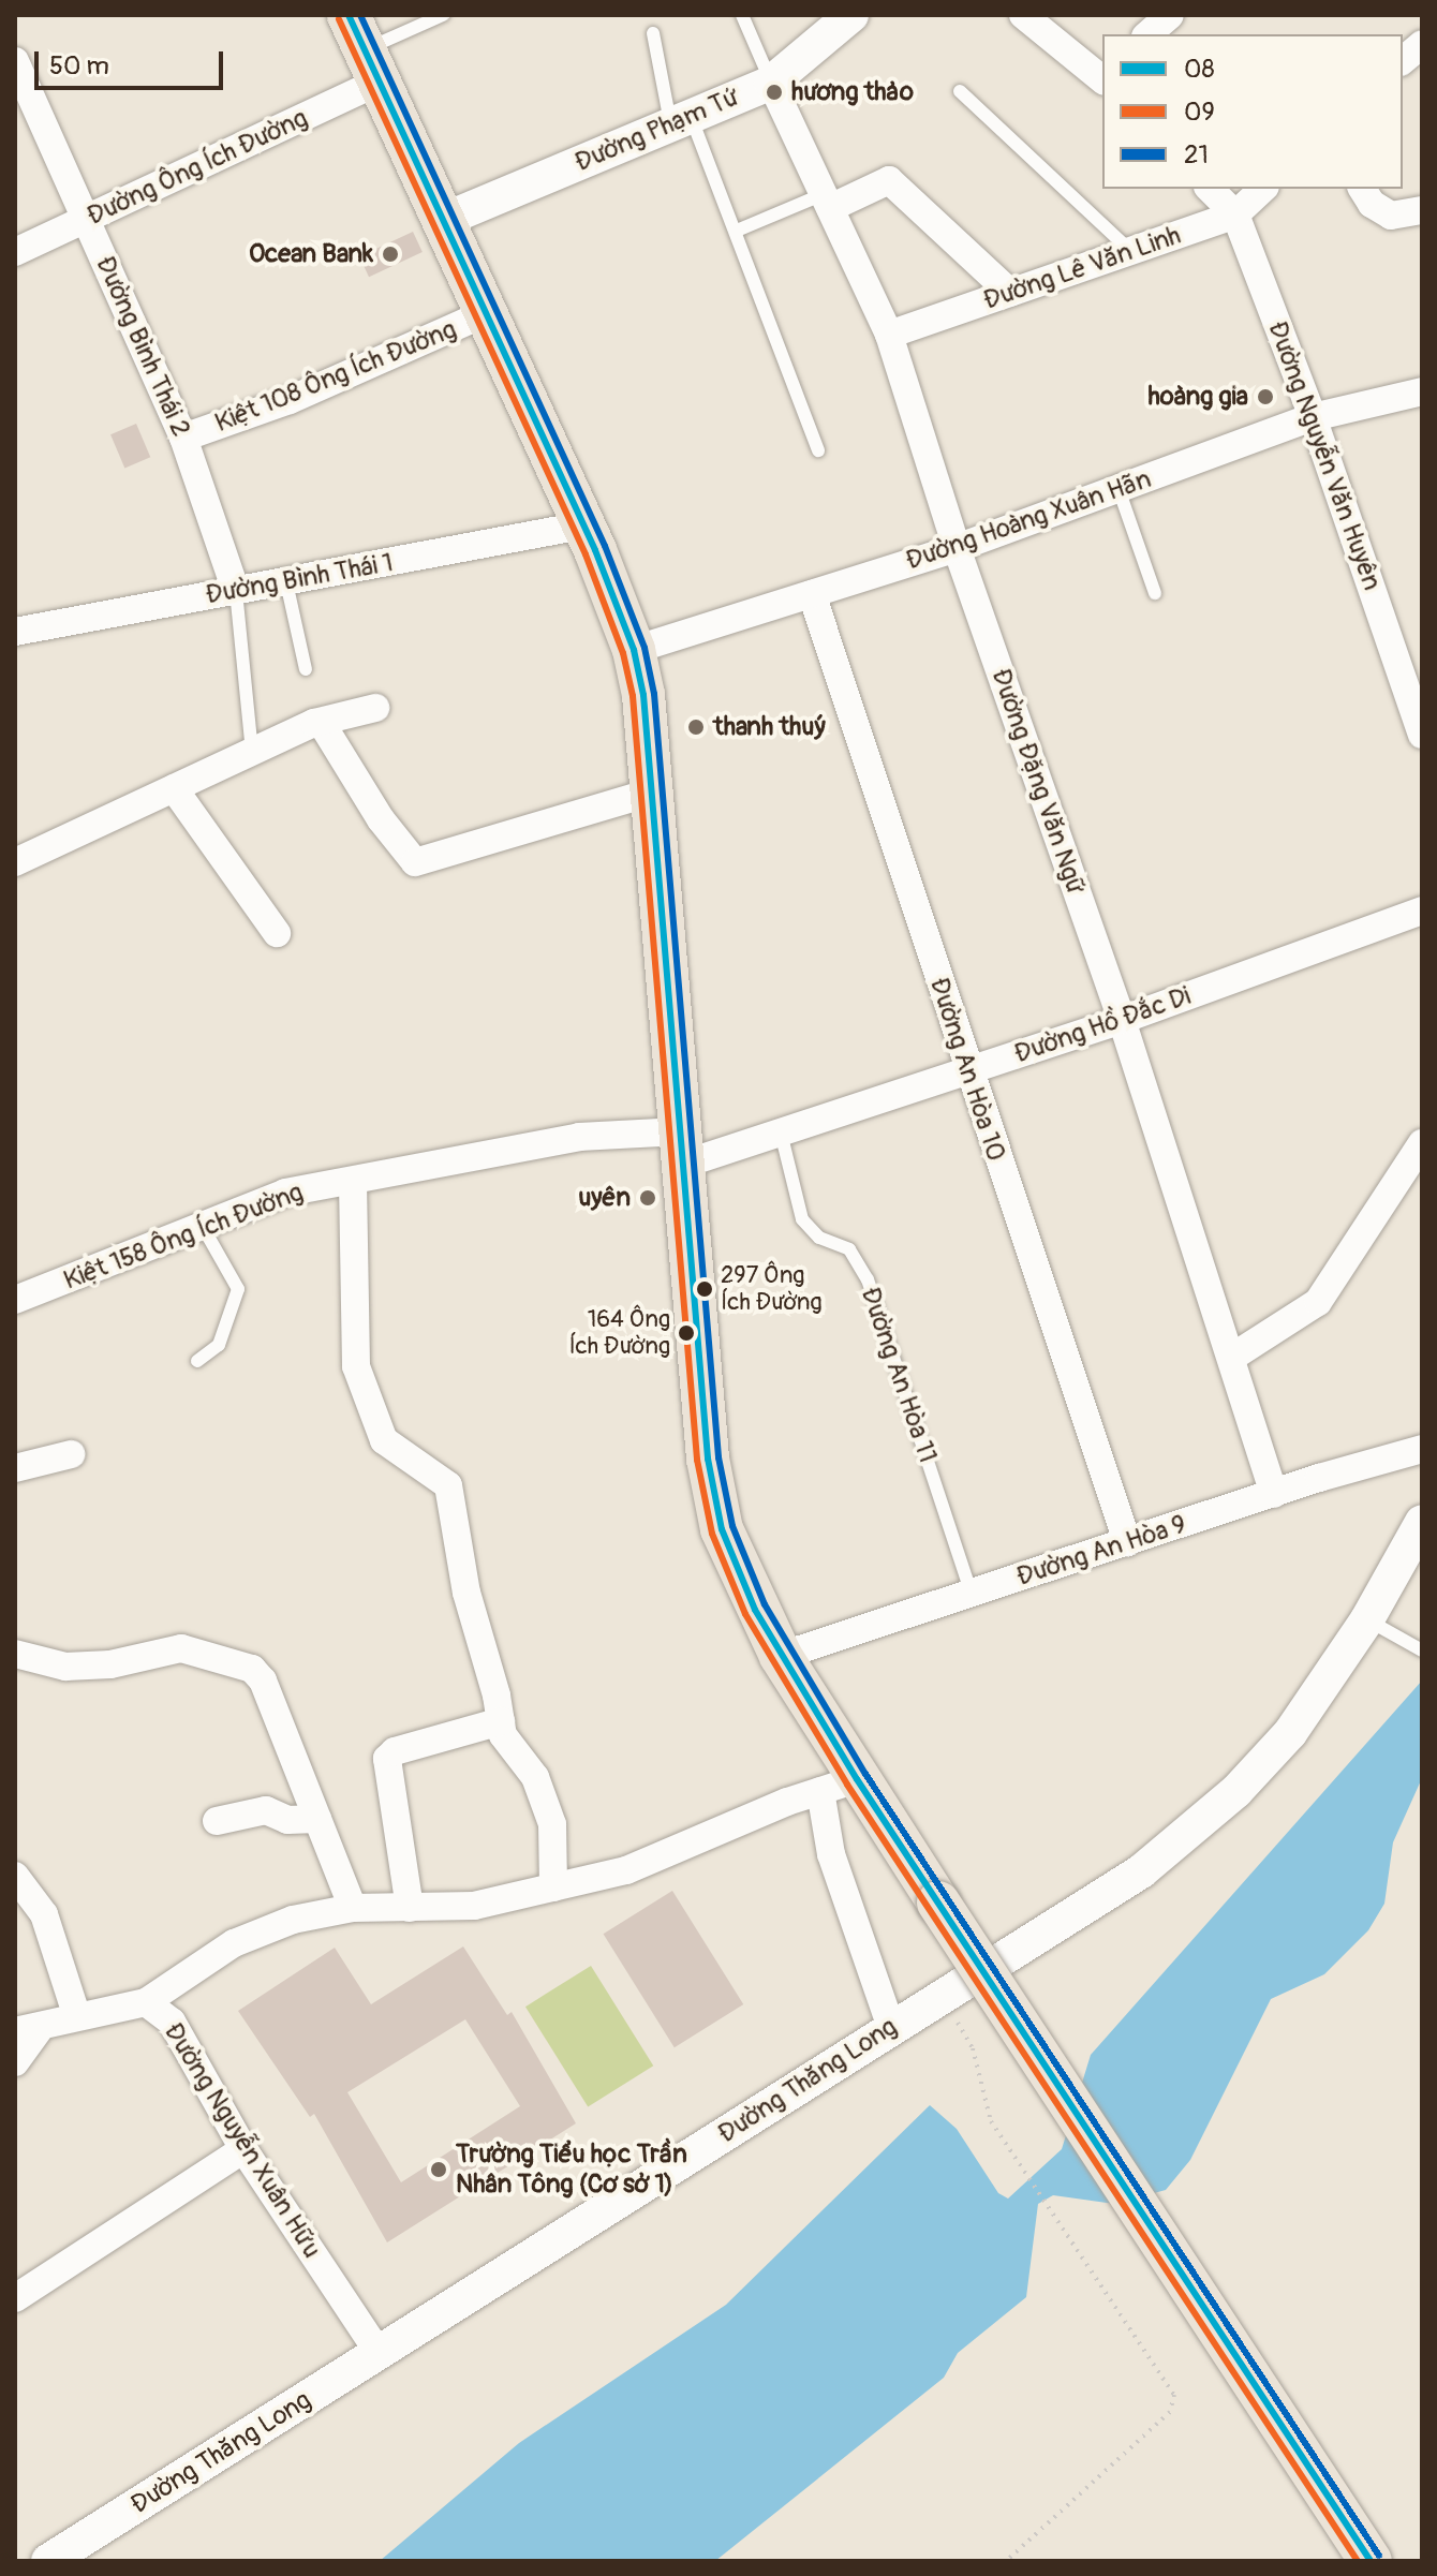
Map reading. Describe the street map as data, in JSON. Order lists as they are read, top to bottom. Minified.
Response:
{"streets":{"street":["Đường Phạm Tứ","Đường Ông Ích Đường","Đường Lê Văn Linh","Đường Bình Thái 2","Kiệt 108 Ông Ích Đường","Đường Nguyễn Văn Huyên","Đường Hoàng Xuân Hãn","Đường Bình Thái 1","Đường Đặng Văn Ngữ","Đường Hồ Đắc Di","Đường An Hòa 10","Kiệt 158 Ông Ích Đường","Đường An Hòa 9","Đường Thăng Long","Đường Nguyễn Xuân Hữu"],"lane":["Đường An Hòa 11"]},"crossings":[["Đường Phạm Tứ","Đường Đặng Văn Ngữ"],["Đường Ông Ích Đường","Đường Bình Thái 2"],["Đường Lê Văn Linh","Đường Nguyễn Văn Huyên"],["Đường Lê Văn Linh","Đường Đặng Văn Ngữ"],["Đường Bình Thái 2","Kiệt 108 Ông Ích Đường"],["Đường Bình Thái 2","Đường Bình Thái 1"],["Đường Nguyễn Văn Huyên","Đường Hoàng Xuân Hãn"],["Đường Hoàng Xuân Hãn","Đường Đặng Văn Ngữ"],["Đường Hoàng Xuân Hãn","Đường An Hòa 10"],["Đường Đặng Văn Ngữ","Đường Hồ Đắc Di"],["Đường Đặng Văn Ngữ","Đường An Hòa 9"],["Đường Hồ Đắc Di","Đường An Hòa 10"],["Đường Hồ Đắc Di","Kiệt 158 Ông Ích Đường"],["Đường Hồ Đắc Di","Đường An Hòa 11"],["Đường An Hòa 10","Đường An Hòa 9"],["Đường An Hòa 11","Đường An Hòa 9"],["Đường Thăng Long","Đường Nguyễn Xuân Hữu"]],"places":["hương thảo","Ocean Bank","hoàng gia","thanh thuý","uyên","297 Ông Ích Đường","164 Ông Ích Đường","Trường Tiểu học Trần Nhân Tông (Cơ sở 1)"],"lines":["transit line 08","transit line 21","transit line 09"],"legend":["08","09","21"],"scale_bar":"50 m"}
